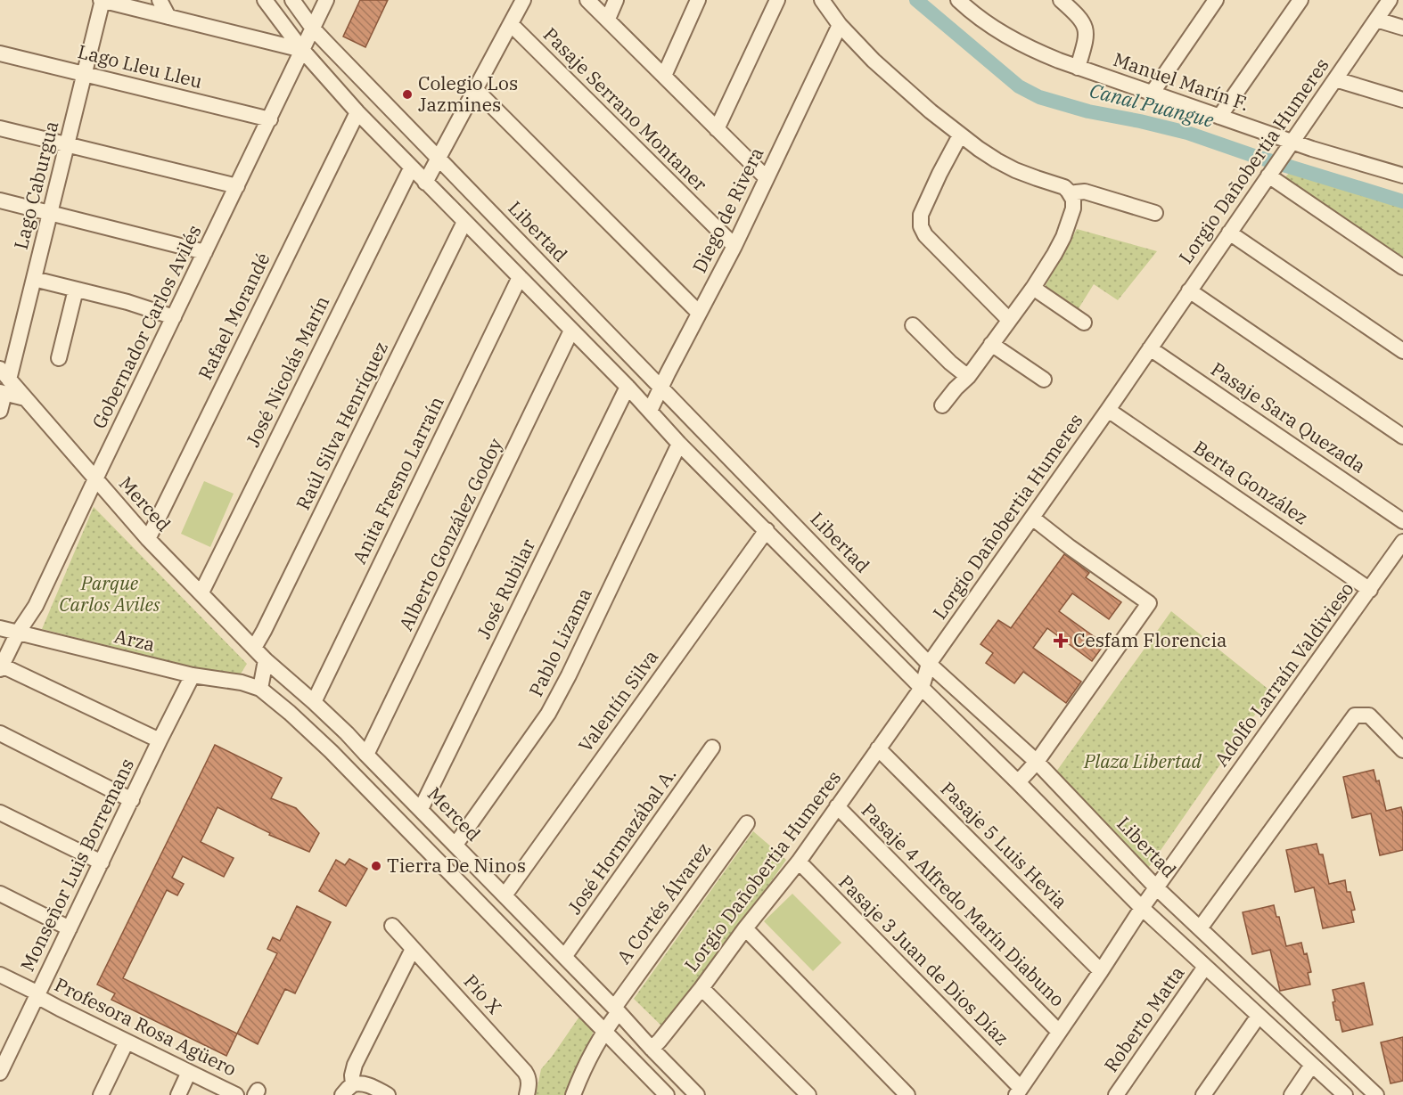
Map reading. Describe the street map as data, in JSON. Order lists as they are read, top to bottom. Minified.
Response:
{"streets":{"street":["Lago Lleu Lleu","Manuel Marín F.","Pasaje Serrano Montaner","Lorgio Dañobertia Humeres","Lago Caburgua","Diego de Rivera","Libertad","Rafael Morandé","Gobernador Carlos Avilés","José Nicolás Marín","Pasaje Sara Quezada","Raúl Silva Henríquez","Anita Fresno Larraín","Berta González","Merced","Alberto González Godoy","José Rubilar","Arza","Pablo Lizama","Adolfo Larraín Valdivieso","Valentín Silva","José Hormazábal A.","Pasaje 5 Luis Hevia","Monseñor Luis Borremans","A Cortés Álvarez","Pasaje 4 Alfredo Marín Diabuno","Pasaje 3 Juan de Dios Díaz","Pío X","Roberto Matta","Profesora Rosa Agüero"]},"crossings":[["Lago Lleu Lleu","Lago Caburgua"],["Lago Lleu Lleu","Gobernador Carlos Avilés"],["Manuel Marín F.","Lorgio Dañobertia Humeres"],["Pasaje Serrano Montaner","Diego de Rivera"],["Lorgio Dañobertia Humeres","Libertad"],["Lorgio Dañobertia Humeres","Pasaje Sara Quezada"],["Lorgio Dañobertia Humeres","Berta González"],["Lorgio Dañobertia Humeres","Merced"],["Lorgio Dañobertia Humeres","Pasaje 5 Luis Hevia"],["Lorgio Dañobertia Humeres","Pasaje 4 Alfredo Marín Diabuno"],["Lorgio Dañobertia Humeres","Pasaje 3 Juan de Dios Díaz"],["Lago Caburgua","Merced"],["Diego de Rivera","Libertad"],["Libertad","Gobernador Carlos Avilés"],["Libertad","Adolfo Larraín Valdivieso"],["Rafael Morandé","Merced"],["Gobernador Carlos Avilés","Merced"],["Gobernador Carlos Avilés","Arza"],["José Nicolás Marín","Merced"],["Raúl Silva Henríquez","Merced"],["Anita Fresno Larraín","Merced"],["Berta González","Adolfo Larraín Valdivieso"],["Merced","Alberto González Godoy"],["Merced","José Rubilar"],["Merced","Pablo Lizama"],["Merced","Valentín Silva"],["Merced","José Hormazábal A."],["Merced","A Cortés Álvarez"],["Arza","Monseñor Luis Borremans"],["Adolfo Larraín Valdivieso","Pasaje 5 Luis Hevia"],["Adolfo Larraín Valdivieso","Pasaje 4 Alfredo Marín Diabuno"],["Adolfo Larraín Valdivieso","Pasaje 3 Juan de Dios Díaz"],["Monseñor Luis Borremans","Profesora Rosa Agüero"]],"water":["Canal Puangue"],"parks":["Parque Carlos Aviles","Plaza Libertad"],"places":{"other":["Colegio Los Jazmines","Tierra De Ninos"],"health":["Cesfam Florencia"]}}
